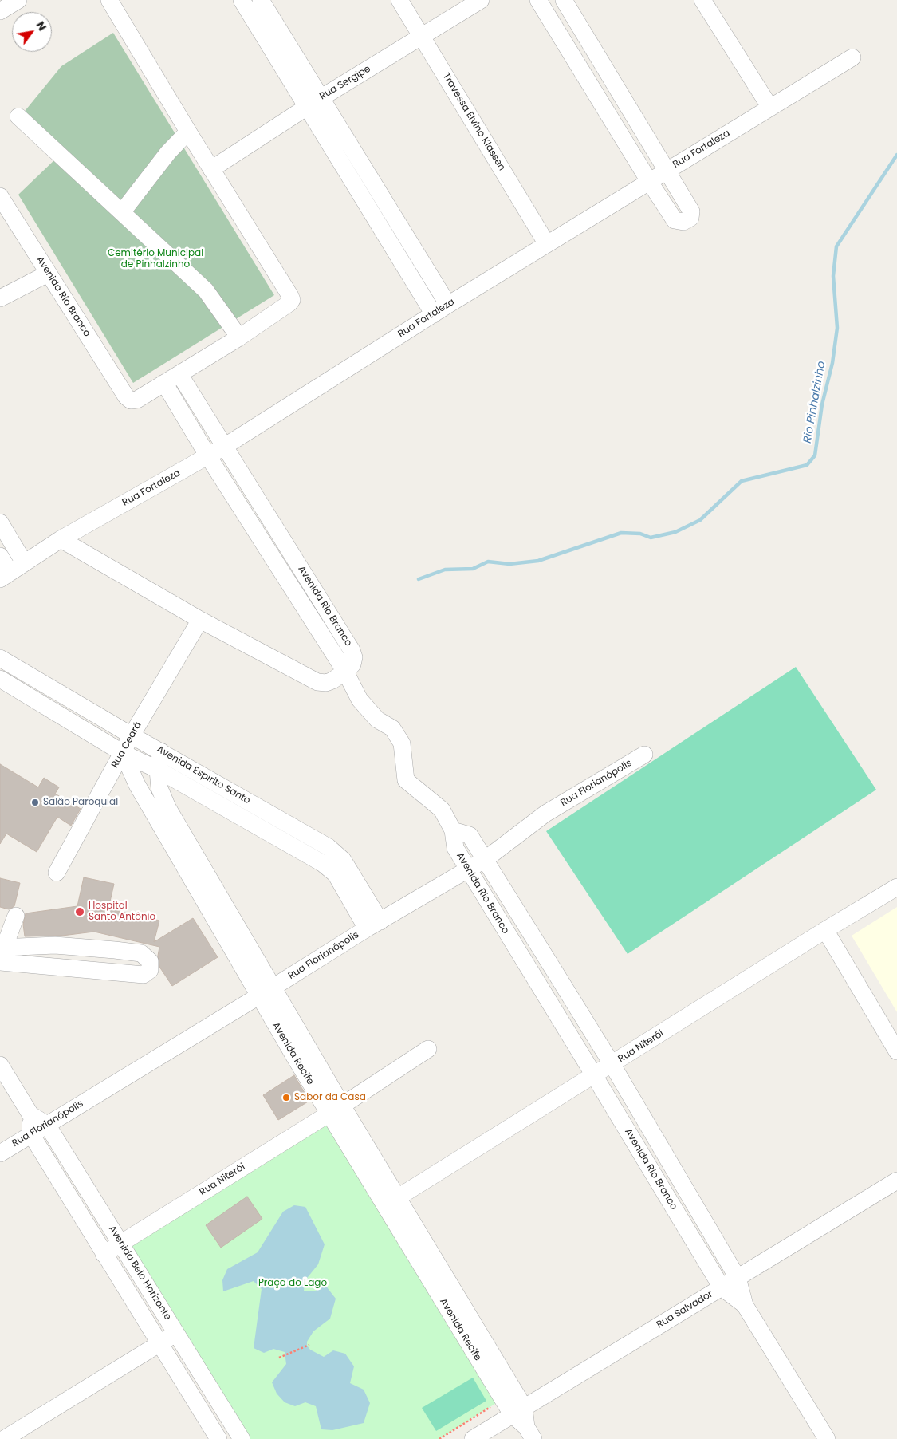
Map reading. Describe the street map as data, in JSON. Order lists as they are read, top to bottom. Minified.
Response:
{"streets":{"street":["Rua Sergipe","Travessa Elvino Klassen","Rua Fortaleza","Avenida Rio Branco","Rua Ceará","Avenida Espírito Santo","Rua Florianópolis","Rua Niterói","Avenida Recife","Avenida Belo Horizonte","Rua Salvador"]},"crossings":[["Rua Sergipe","Travessa Elvino Klassen"],["Travessa Elvino Klassen","Rua Fortaleza"],["Rua Fortaleza","Avenida Rio Branco"],["Avenida Rio Branco","Rua Florianópolis"],["Avenida Rio Branco","Rua Niterói"],["Avenida Rio Branco","Rua Salvador"],["Rua Ceará","Avenida Espírito Santo"],["Rua Ceará","Avenida Recife"],["Avenida Espírito Santo","Rua Florianópolis"],["Avenida Espírito Santo","Avenida Recife"],["Rua Florianópolis","Avenida Recife"],["Rua Florianópolis","Avenida Belo Horizonte"],["Rua Niterói","Avenida Recife"],["Rua Niterói","Avenida Belo Horizonte"],["Avenida Recife","Rua Salvador"]],"water":["Rio Pinhalzinho"],"parks":["Cemitério Municipal de Pinhalzinho","Praça do Lago"],"places":["Salão Paroquial","Hospital Santo Antônio","Sabor da Casa"],"north":"top right"}
